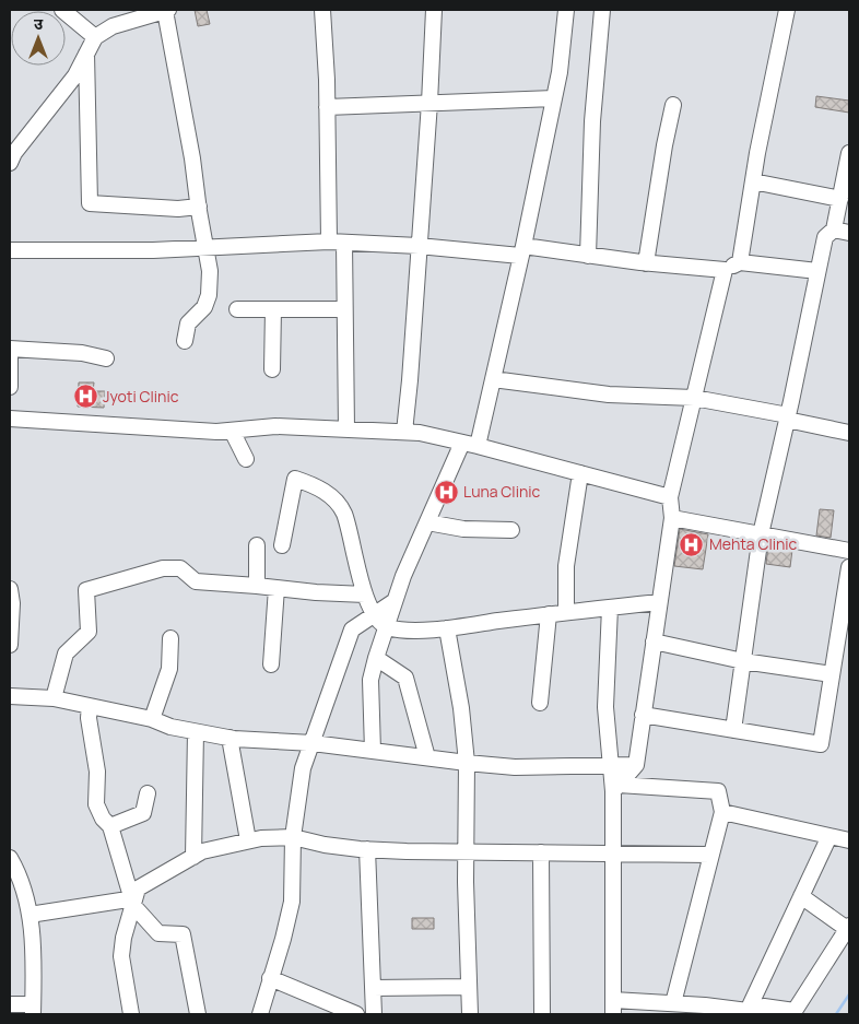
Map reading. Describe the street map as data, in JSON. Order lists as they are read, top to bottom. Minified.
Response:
{"places":{"hospital":["Jyoti Clinic","Luna Clinic","Mehta Clinic"]},"north":"top"}
